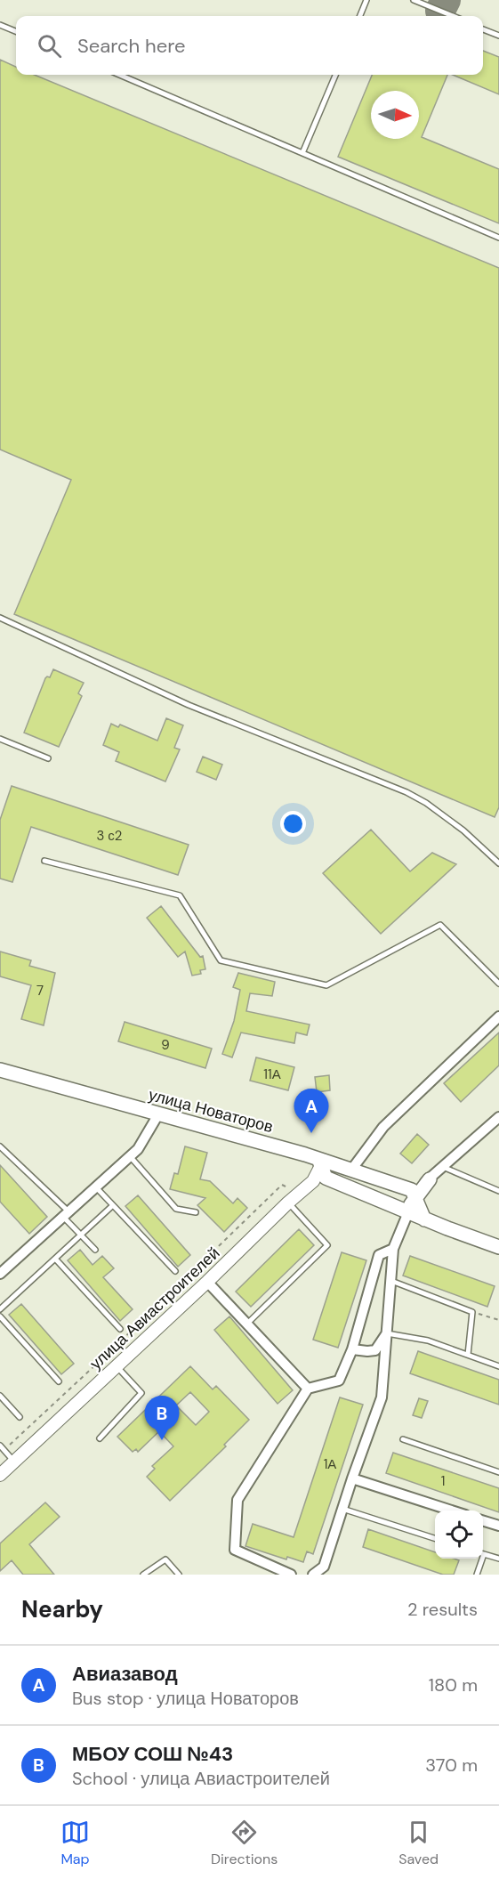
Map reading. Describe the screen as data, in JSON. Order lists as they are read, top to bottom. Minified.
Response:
{"streets":{"main road":["улица Новаторов"],"street":["улица Авиастроителей"]},"crossings":[["улица Новаторов","улица Авиастроителей"]],"house_numbers":["3 с2","7","9","11А","1А","1"],"north":"right","page":{"search":"Search here","pins":["A","B"],"heading":["Nearby","2 results"],"list":[{"mark":"A","name":"Авиазавод","note":"Bus stop · улица Новаторов","value":"180 m"},{"mark":"B","name":"МБОУ СОШ №43","note":"School · улица Авиастроителей","value":"370 m"}],"nav":["Map","Directions","Saved"]}}
